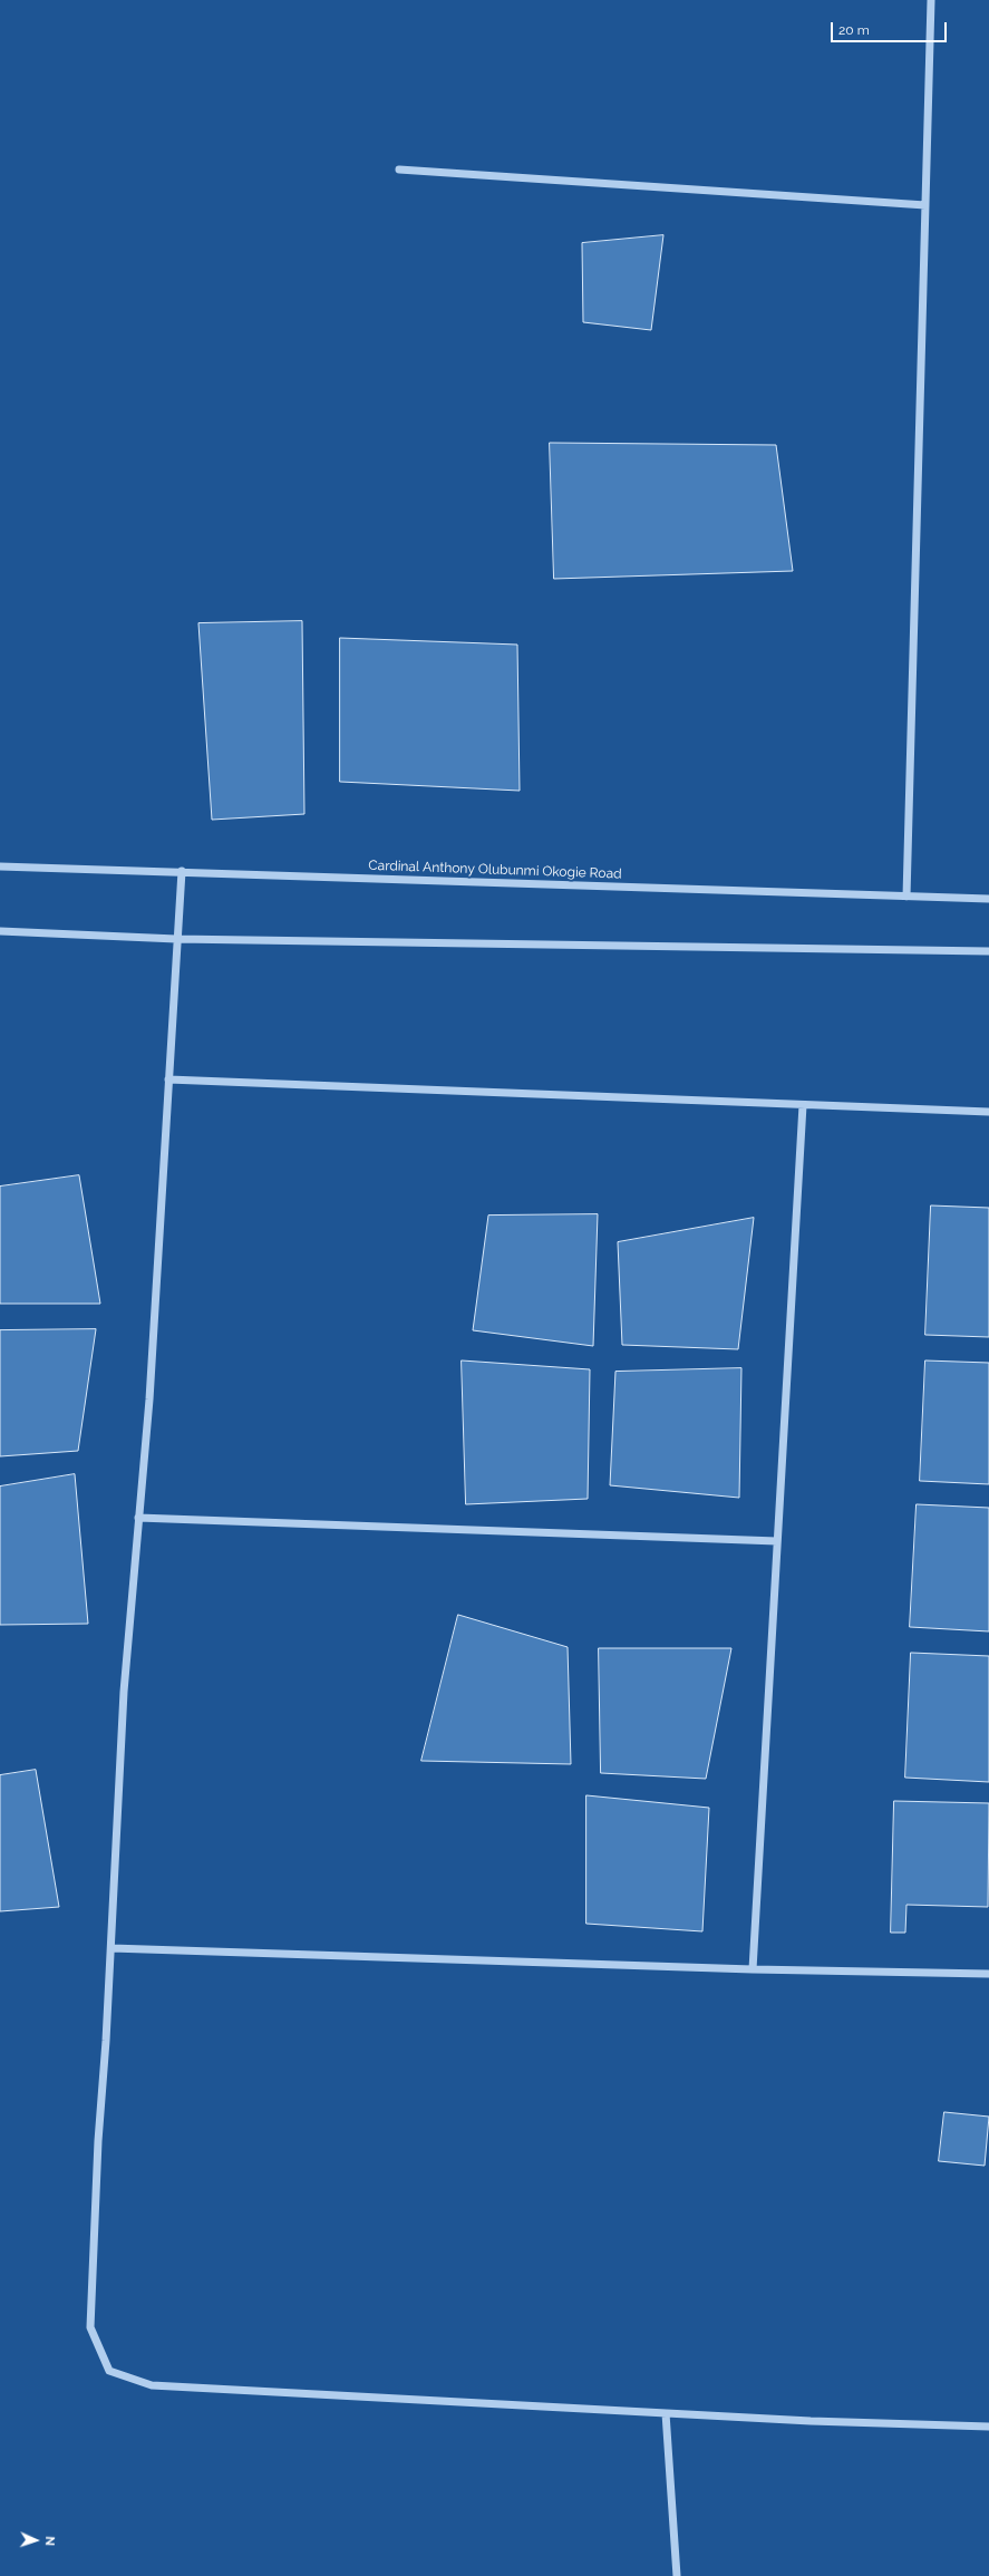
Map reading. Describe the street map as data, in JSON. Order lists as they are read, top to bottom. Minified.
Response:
{"streets":{"street":["Cardinal Anthony Olubunmi Okogie Road"]},"scale_bar":"20 m","north":"right"}
